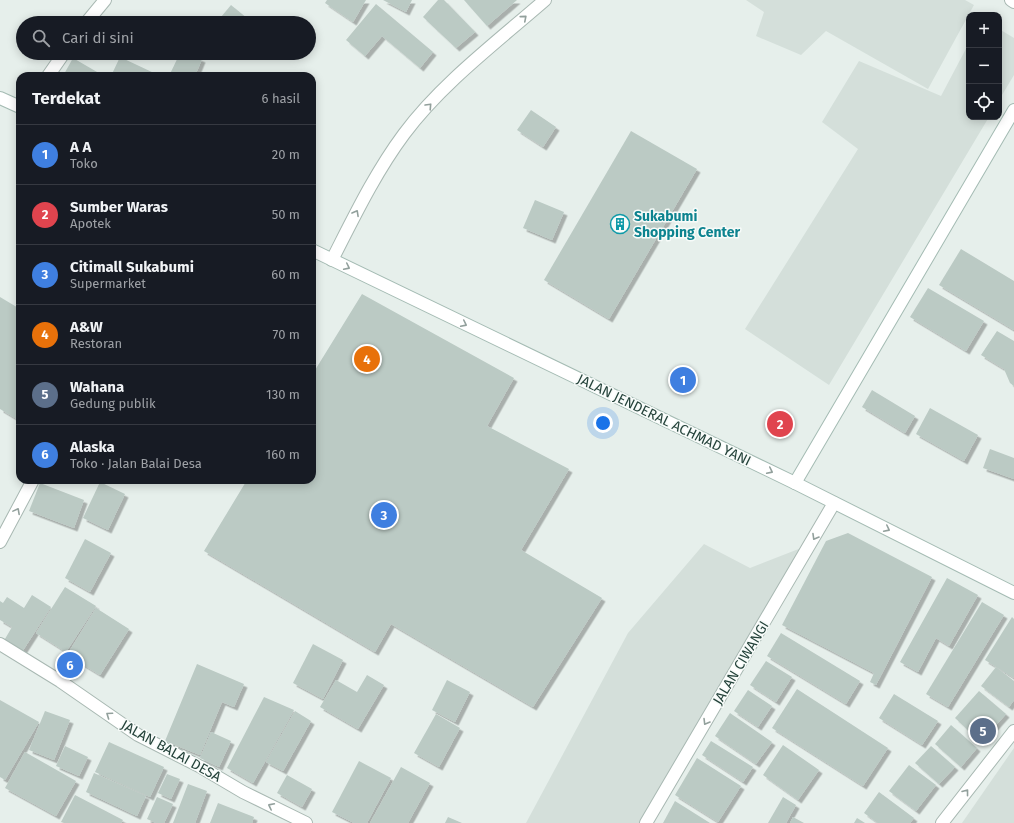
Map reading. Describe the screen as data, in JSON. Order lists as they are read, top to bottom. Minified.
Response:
{"streets":{"main road":["JALAN JENDERAL ACHMAD YANI","JALAN CIWANGI","JALAN BALAI DESA"]},"crossings":[["JALAN JENDERAL ACHMAD YANI","JALAN CIWANGI"]],"one_way":["JALAN JENDERAL ACHMAD YANI","JALAN CIWANGI","JALAN BALAI DESA"],"places":{"building":["Sukabumi Shopping Center"]},"page":{"map_buttons":["+","−"],"search":"Cari di sini","heading":["Terdekat","6 hasil"],"list":[{"mark":"1","name":"A A","note":"Toko","value":"20 m"},{"mark":"2","name":"Sumber Waras","note":"Apotek","value":"50 m"},{"mark":"3","name":"Citimall Sukabumi","note":"Supermarket","value":"60 m"},{"mark":"4","name":"A&W","note":"Restoran","value":"70 m"},{"mark":"5","name":"Wahana","note":"Gedung publik","value":"130 m"},{"mark":"6","name":"Alaska","note":"Toko · Jalan Balai Desa","value":"160 m"}],"pins":["4","1","2","3","6","5"]}}
